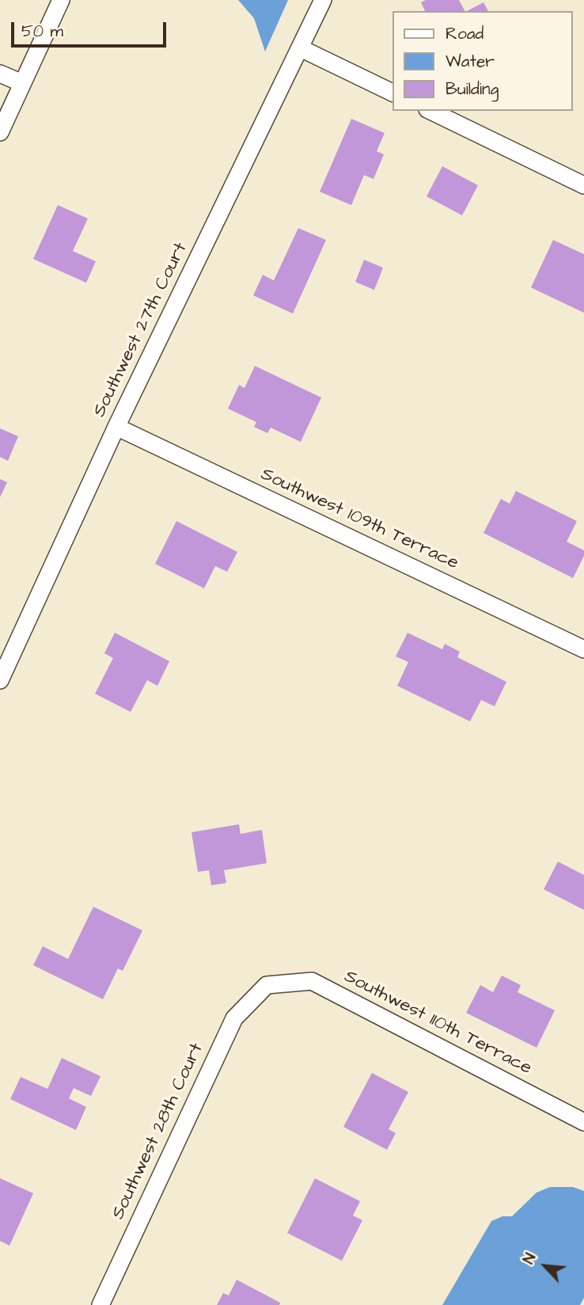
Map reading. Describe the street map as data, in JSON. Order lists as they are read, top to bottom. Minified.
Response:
{"streets":{"street":["Southwest 27th Court","Southwest 109th Terrace","Southwest 110th Terrace","Southwest 28th Court"]},"crossings":[["Southwest 27th Court","Southwest 109th Terrace"],["Southwest 110th Terrace","Southwest 28th Court"]],"legend":["Road","Water","Building"],"scale_bar":"50 m","north":"top left"}
